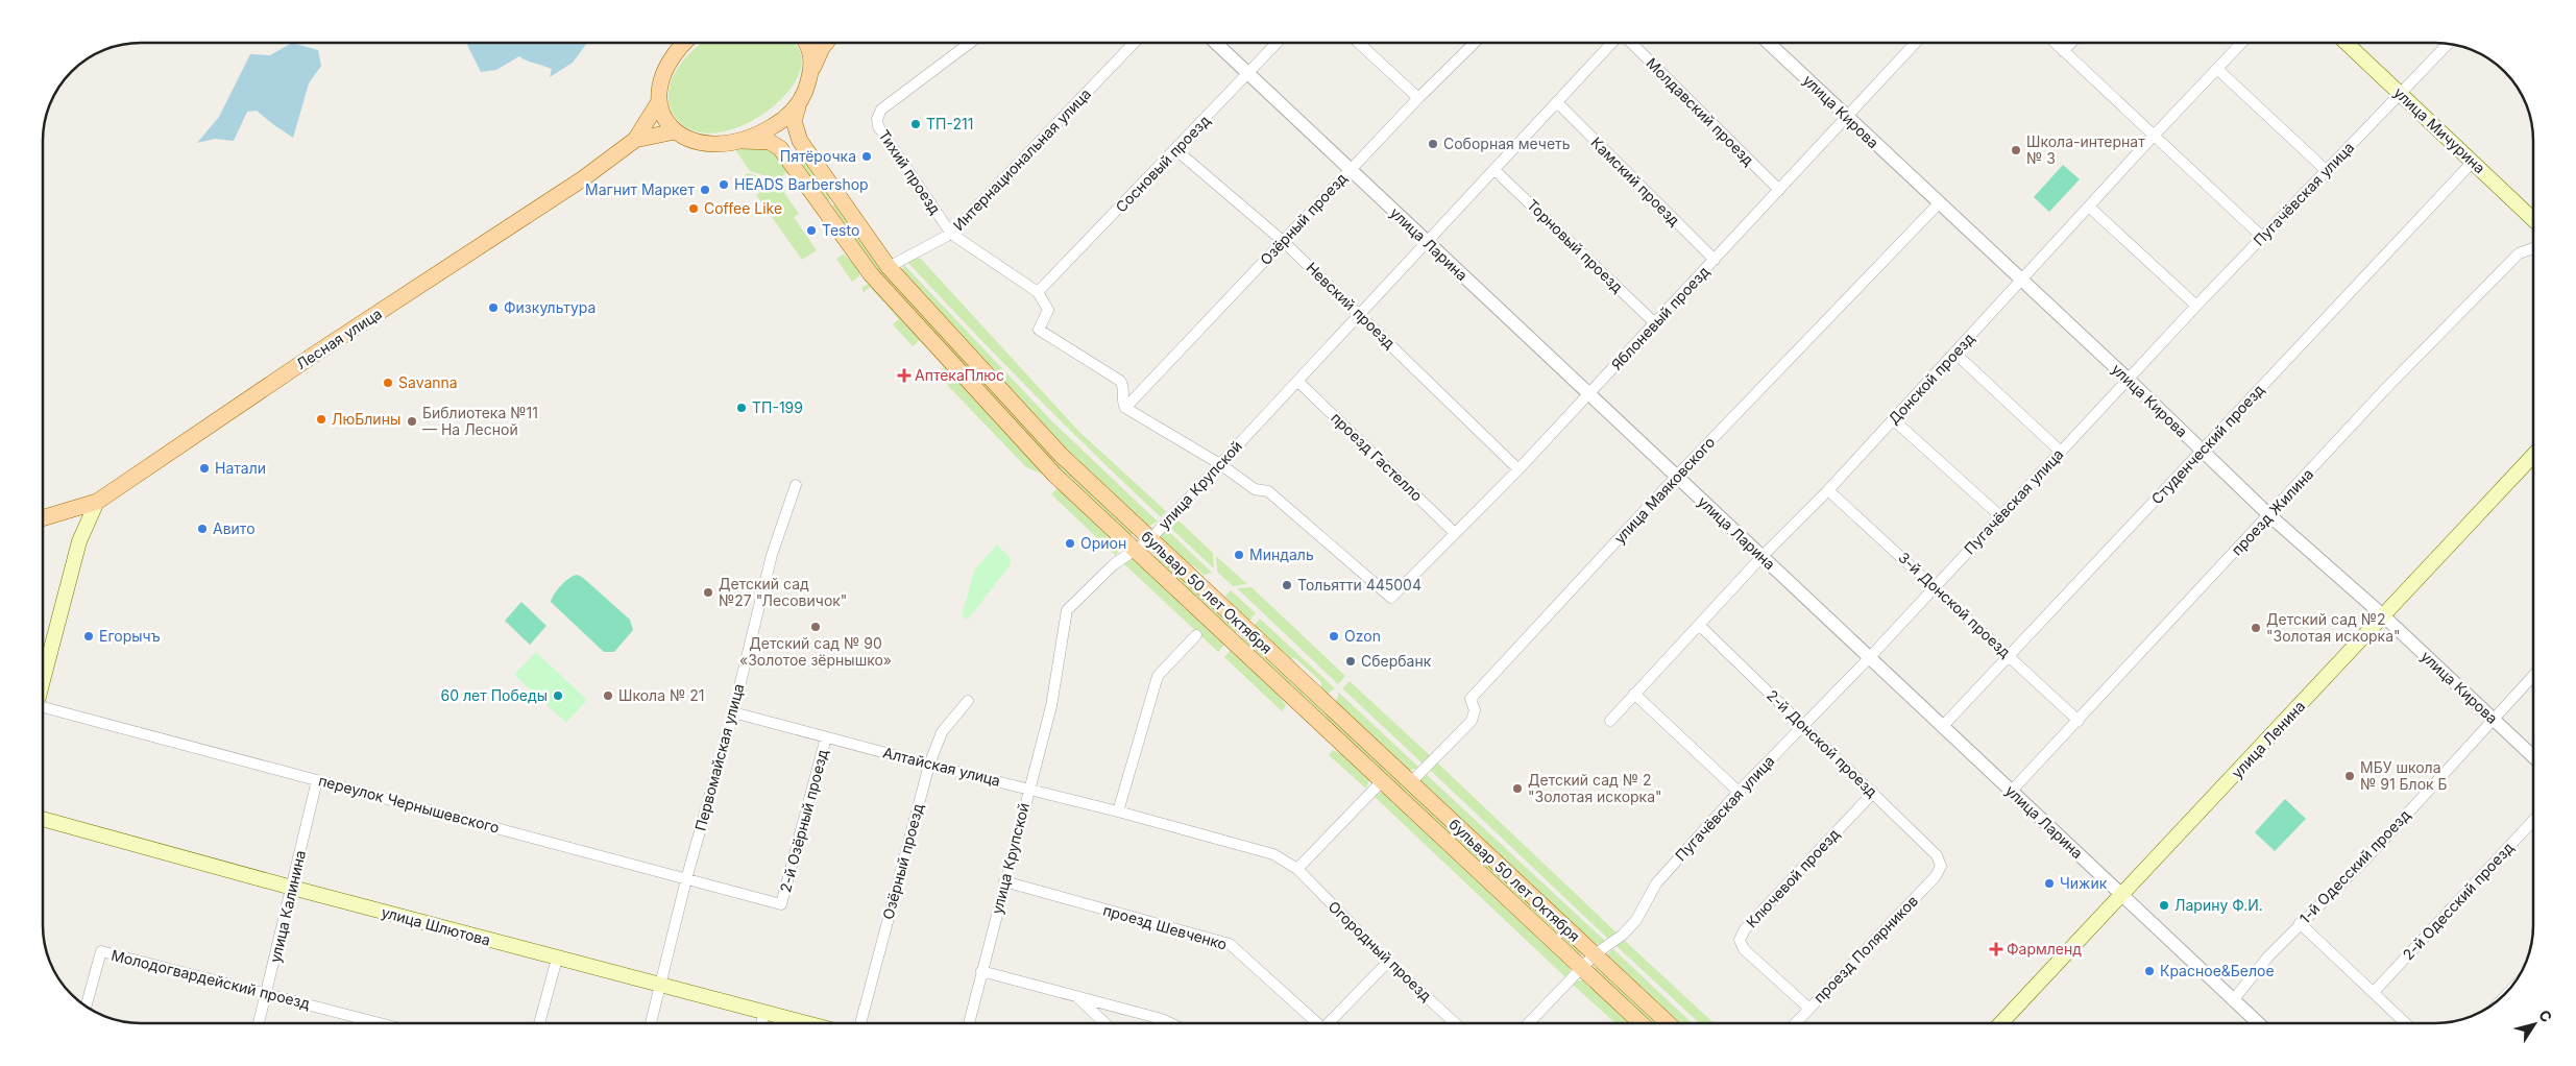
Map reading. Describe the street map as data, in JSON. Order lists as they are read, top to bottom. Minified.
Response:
{"streets":{"main road":["улица Мичурина","Лесная улица","бульвар 50 лет Октября","улица Ленина","улица Шлютова"],"street":["Молдавский проезд","улица Кирова","Интернациональная улица","Сосновый проезд","Тихий проезд","Камский проезд","Пугачёвская улица","Озёрный проезд","улица Ларина","Торновый проезд","Невский проезд","Яблоневый проезд","Донской проезд","Студенческий проезд","проезд Гастелло","улица Крупской","улица Маяковского","проезд Жилина","3-й Донской проезд","2-й Донской проезд","Первомайская улица","Алтайская улица","переулок Чернышевского","2-й Озёрный проезд","1-й Одесский проезд","Ключевой проезд","2-й Одесский проезд","улица Калинина","проезд Шевченко","проезд Полярников","Огородный проезд","Молодогвардейский проезд"]},"crossings":[["Молдавский проезд","Яблоневый проезд"],["улица Кирова","Пугачёвская улица"],["улица Кирова","Яблоневый проезд"],["улица Кирова","Донской проезд"],["улица Кирова","Студенческий проезд"],["улица Кирова","улица Маяковского"],["улица Кирова","проезд Жилина"],["улица Кирова","улица Ленина"],["улица Кирова","1-й Одесский проезд"],["улица Мичурина","Пугачёвская улица"],["улица Мичурина","Студенческий проезд"],["Интернациональная улица","Тихий проезд"],["Интернациональная улица","бульвар 50 лет Октября"],["Сосновый проезд","улица Ларина"],["Сосновый проезд","Невский проезд"],["Камский проезд","Яблоневый проезд"],["Камский проезд","улица Крупской"],["Пугачёвская улица","улица Ларина"],["Пугачёвская улица","бульвар 50 лет Октября"],["Пугачёвская улица","3-й Донской проезд"],["Пугачёвская улица","2-й Донской проезд"],["Озёрный проезд","улица Ларина"],["Озёрный проезд","Невский проезд"],["Озёрный проезд","Алтайская улица"],["улица Ларина","Яблоневый проезд"],["улица Ларина","Донской проезд"],["улица Ларина","Студенческий проезд"],["улица Ларина","улица Крупской"],["улица Ларина","улица Маяковского"],["улица Ларина","проезд Жилина"],["улица Ларина","улица Ленина"],["улица Ларина","1-й Одесский проезд"],["Торновый проезд","Яблоневый проезд"],["Торновый проезд","улица Крупской"],["Невский проезд","Яблоневый проезд"],["Невский проезд","улица Крупской"],["Яблоневый проезд","проезд Гастелло"],["Яблоневый проезд","улица Крупской"],["Донской проезд","3-й Донской проезд"],["Донской проезд","2-й Донской проезд"],["Студенческий проезд","3-й Донской проезд"],["проезд Гастелло","улица Крупской"],["улица Крупской","бульвар 50 лет Октября"],["улица Крупской","Алтайская улица"],["улица Крупской","проезд Шевченко"],["улица Маяковского","бульвар 50 лет Октября"],["проезд Жилина","3-й Донской проезд"],["2-й Донской проезд","Ключевой проезд"],["2-й Донской проезд","проезд Полярников"],["Первомайская улица","Алтайская улица"],["Первомайская улица","переулок Чернышевского"],["Первомайская улица","улица Шлютова"],["Алтайская улица","2-й Озёрный проезд"],["Алтайская улица","Огородный проезд"],["переулок Чернышевского","2-й Озёрный проезд"],["переулок Чернышевского","улица Калинина"],["Ключевой проезд","проезд Полярников"],["улица Калинина","улица Шлютова"],["улица Калинина","Молодогвардейский проезд"]],"places":{"other":["ТП-211","Cоборная мечеть","Школа-интернат № 3","Пятёрочка","HEADS Barbershop","Магнит Маркет","Coffee Like","Testo","Физкультура","Savanna","ТП-199","ЛюБлины","Библиотека №11 — На Лесной","Натали","Авито","Орион","Миндаль","Тольятти 445004","Детский сад №27 \"Лесовичок\"","Детский сад № 90 «Золотое зёрнышко»","Детский сад №2 \"Золотая искорка\"","Егорычъ","Ozon","Сбербанк","60 лет Победы","Школа № 21","МБУ школа № 91 Блок Б","Детский сад № 2 \"Золотая искорка\"","Чижик","Ларину Ф.И.","Красное&Белое"],"health":["АптекаПлюс","Фармленд"]},"north":"top right"}
